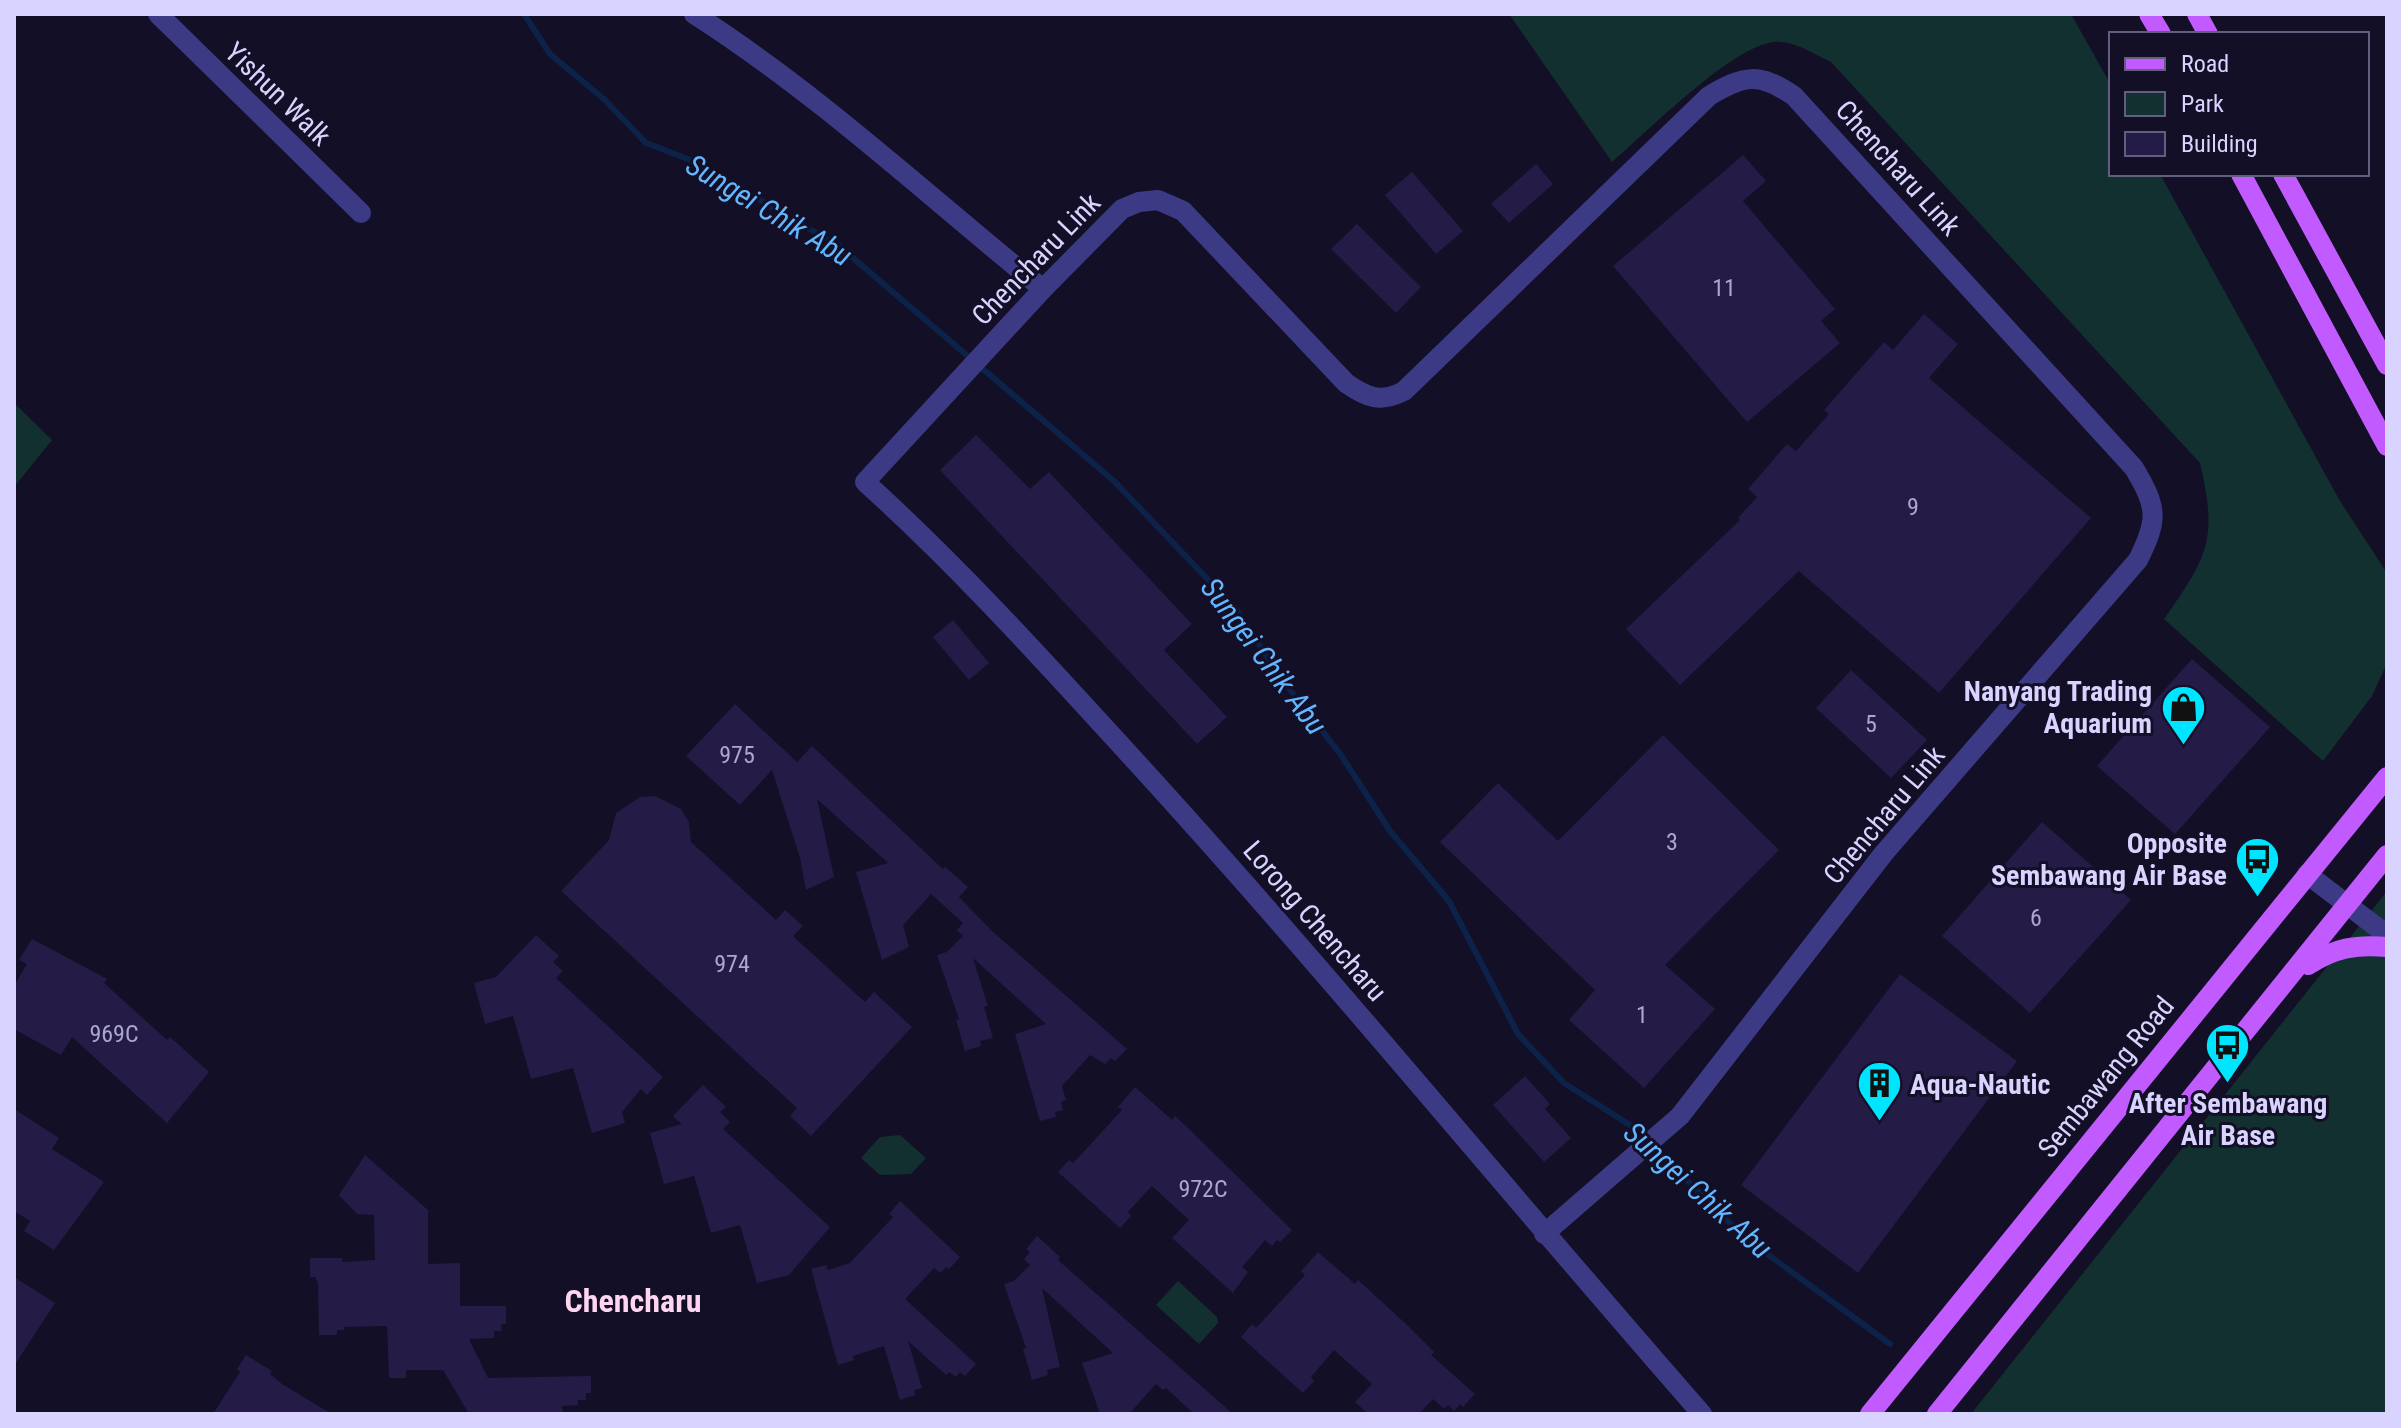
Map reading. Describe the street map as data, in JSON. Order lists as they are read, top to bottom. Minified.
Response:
{"streets":{"main road":["Sembawang Road"],"street":["Yishun Walk","Chencharu Link","Lorong Chencharu"]},"crossings":[["Chencharu Link","Lorong Chencharu"]],"districts":["Chencharu"],"water":["Sungei Chik Abu"],"places":{"shop":["Nanyang Trading Aquarium"],"bus stop":["Opposite Sembawang Air Base","After Sembawang Air Base"],"building":["Aqua-Nautic"]},"house_numbers":["11","9","5","975","3","6","974","1","969C","972C"],"legend":["Road","Park","Building"]}
